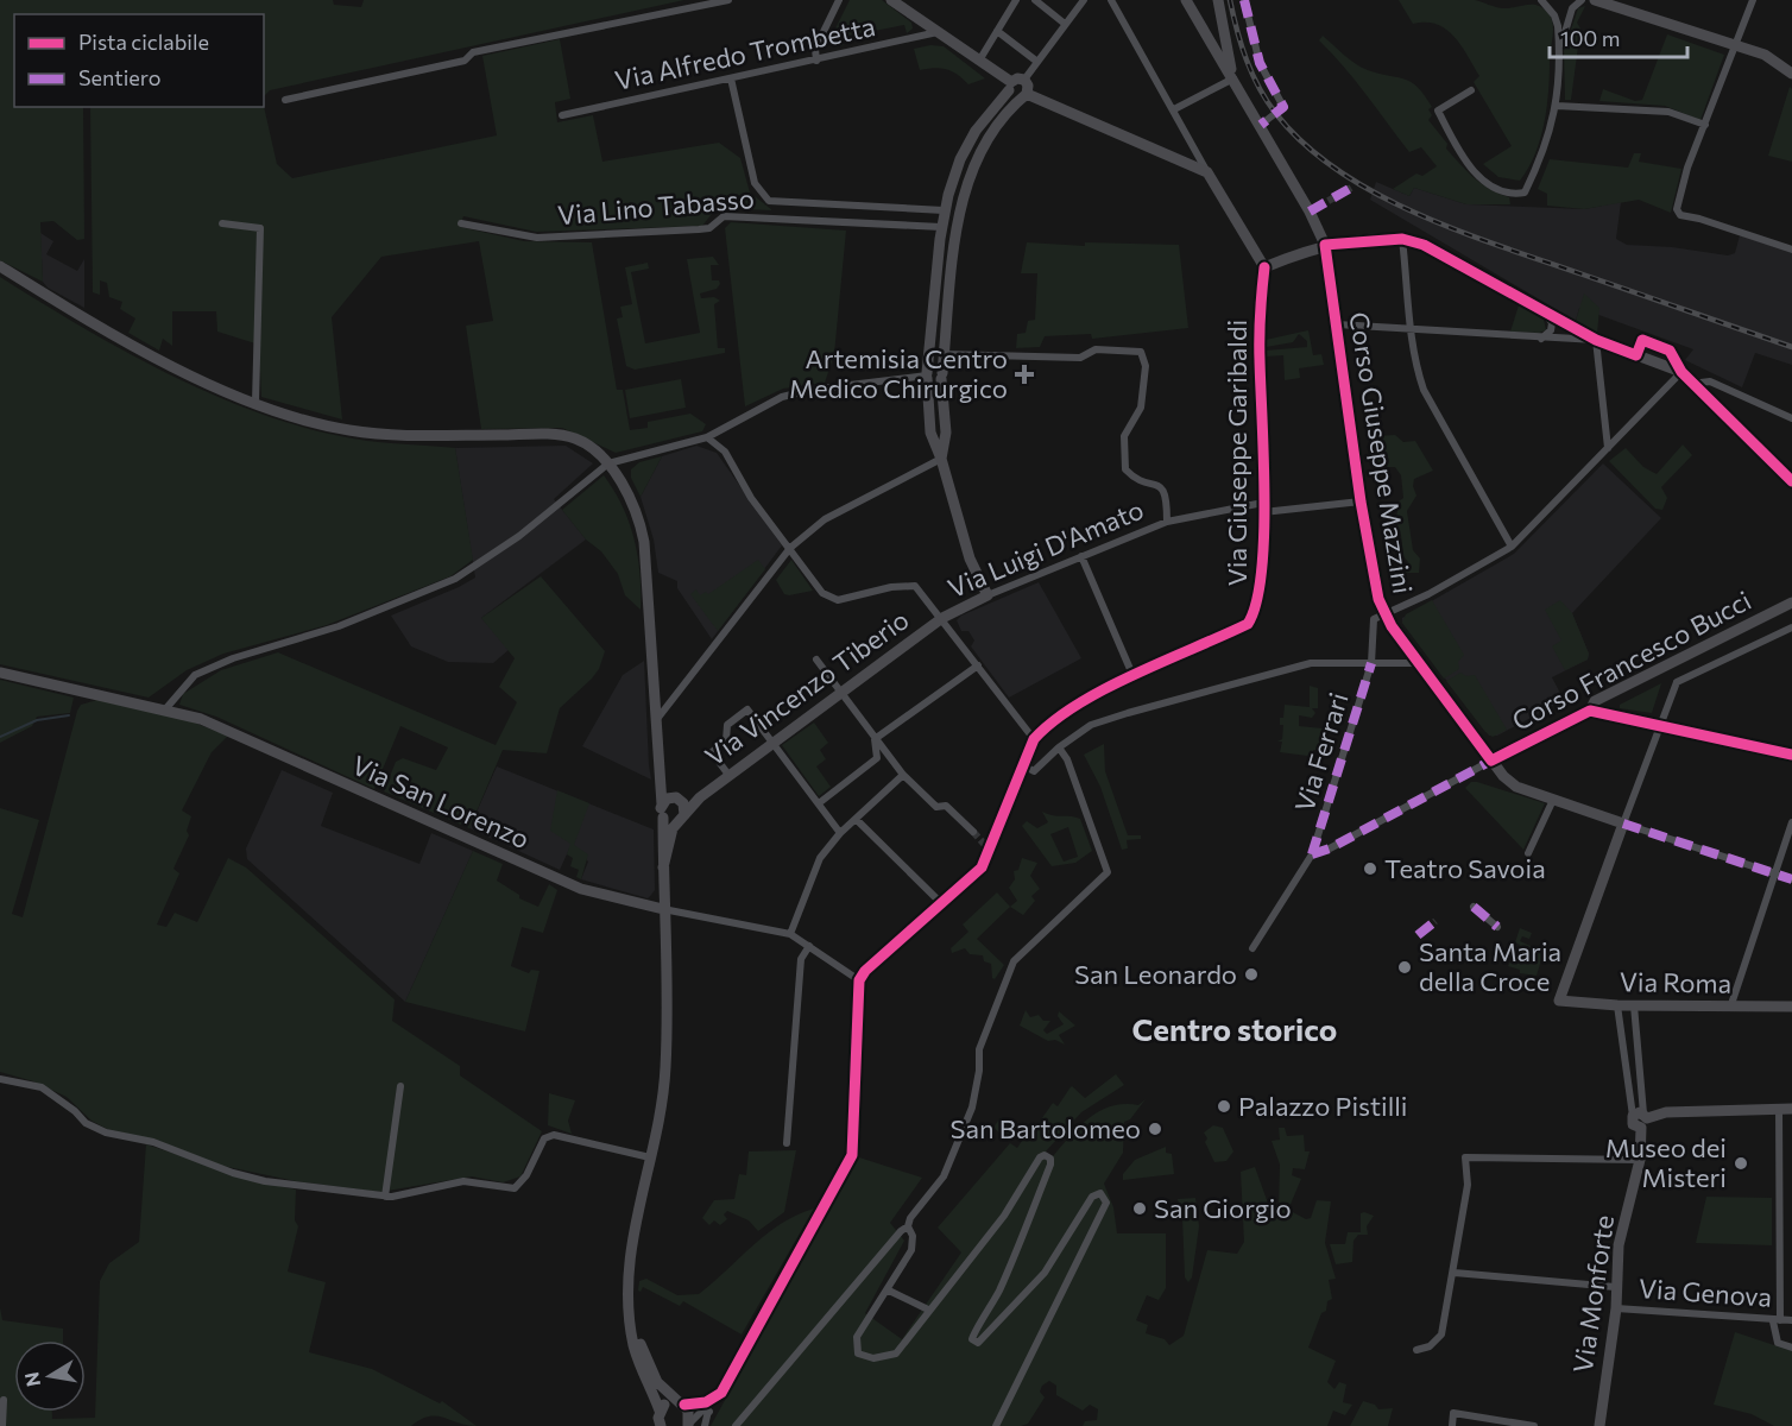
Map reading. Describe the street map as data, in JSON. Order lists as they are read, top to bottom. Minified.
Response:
{"streets":{"main road":["Corso Giuseppe Mazzini","Via Luigi D'Amato","Corso Francesco Bucci","Via Vincenzo Tiberio","Via San Lorenzo","Via Roma","Via Monforte"],"street":["Via Alfredo Trombetta","Via Lino Tabasso","Via Giuseppe Garibaldi","Via Ferrari","Via Genova"]},"crossings":[["Via Giuseppe Garibaldi","Via Luigi D'Amato"],["Via Giuseppe Garibaldi","Via San Lorenzo"],["Corso Giuseppe Mazzini","Corso Francesco Bucci"],["Corso Giuseppe Mazzini","Via Ferrari"],["Corso Giuseppe Mazzini","Via Roma"],["Via Luigi D'Amato","Via Vincenzo Tiberio"],["Via Vincenzo Tiberio","Via San Lorenzo"],["Via Roma","Via Monforte"],["Via Genova","Via Monforte"]],"districts":["Centro storico"],"places":{"health":["Artemisia Centro Medico Chirurgico"],"other":["Teatro Savoia","Santa Maria della Croce","San Leonardo","Palazzo Pistilli","San Bartolomeo","Museo dei Misteri","San Giorgio"]},"legend":["Pista ciclabile","Sentiero"],"scale_bar":"100 m","north":"left"}
